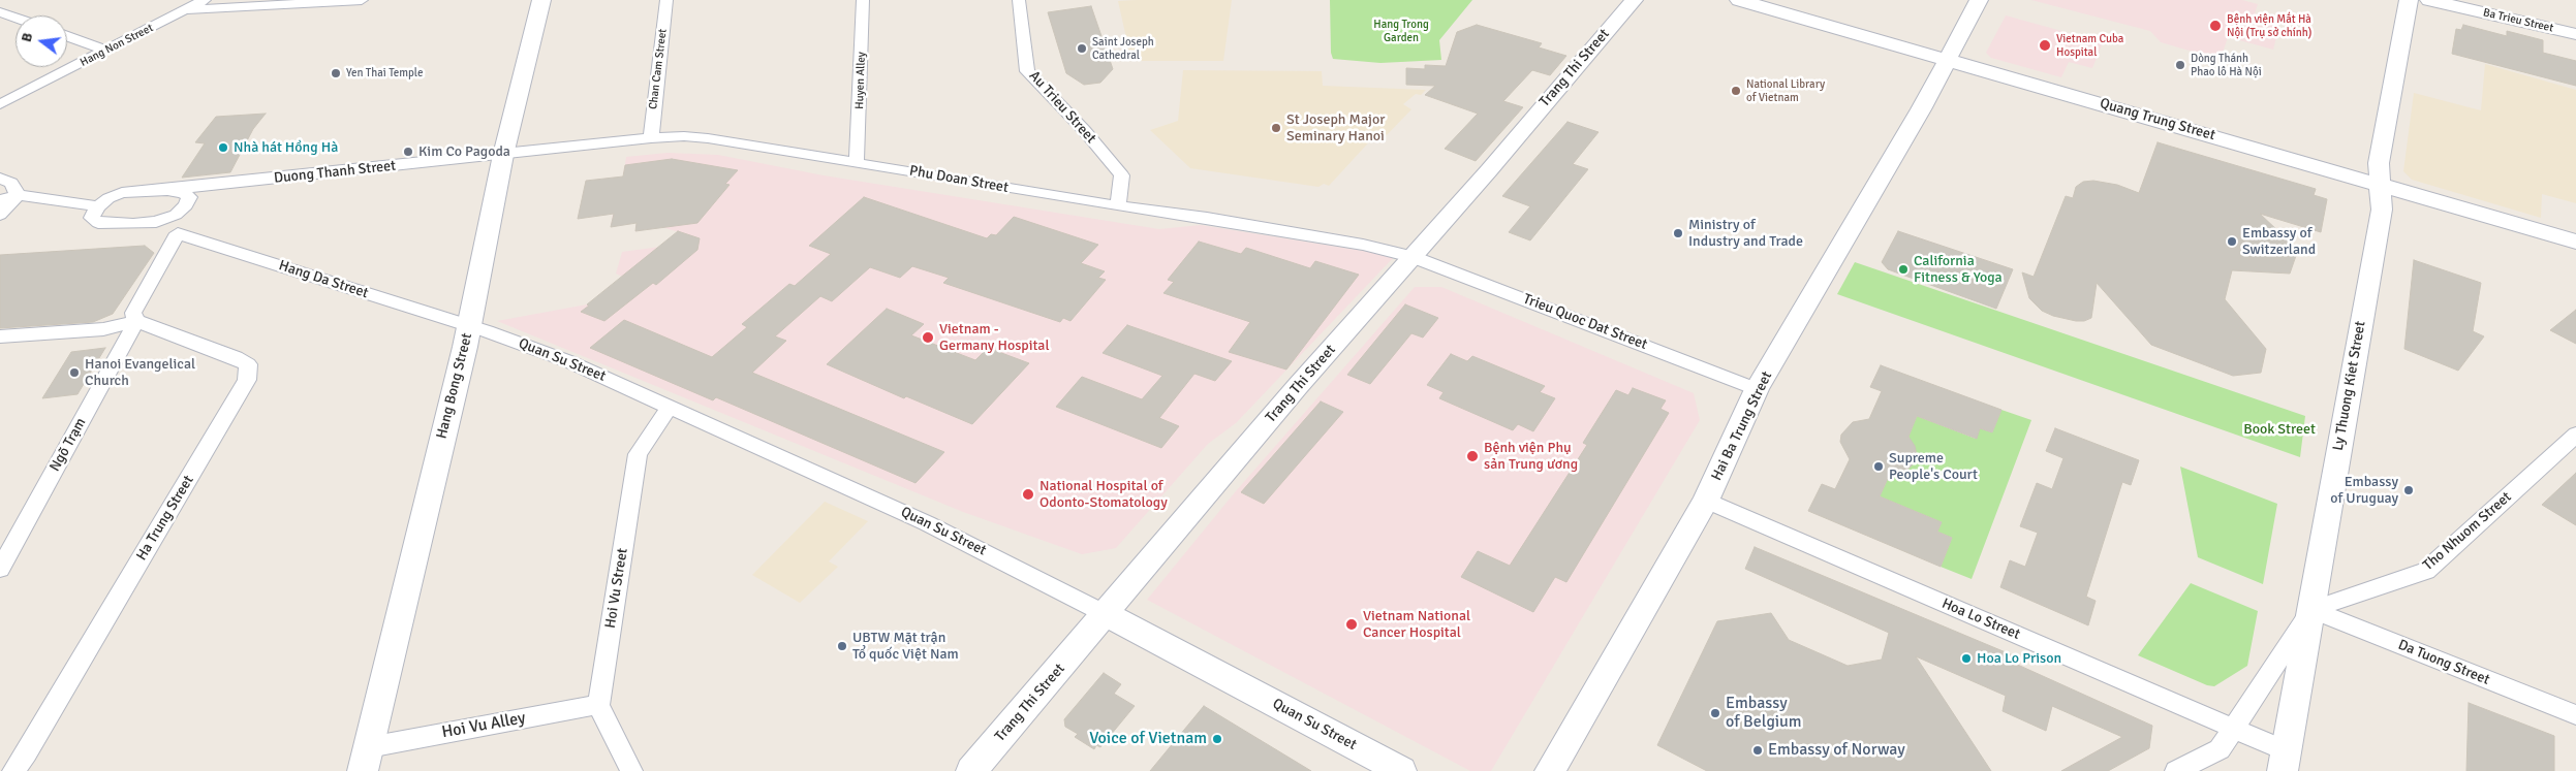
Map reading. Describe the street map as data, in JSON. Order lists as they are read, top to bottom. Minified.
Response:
{"streets":{"street":["Ba Trieu Street","Hang Non Street","Trang Thi Street","Chan Cam Street","Huyen Alley","Au Trieu Street","Quang Trung Street","Duong Thanh Street","Phu Doan Street","Hang Da Street","Trieu Quoc Dat Street","Quan Su Street","Hang Bong Street","Ly Thuong Kiet Street","Hai Ba Trung Street","Ngõ Trạm","Ha Trung Street","Tho Nhuom Street","Hoi Vu Street","Hoa Lo Street","Da Tuong Street","Hoi Vu Alley"]},"crossings":[["Trang Thi Street","Phu Doan Street"],["Trang Thi Street","Trieu Quoc Dat Street"],["Trang Thi Street","Quan Su Street"],["Chan Cam Street","Phu Doan Street"],["Huyen Alley","Phu Doan Street"],["Au Trieu Street","Phu Doan Street"],["Quang Trung Street","Ly Thuong Kiet Street"],["Quang Trung Street","Hai Ba Trung Street"],["Duong Thanh Street","Phu Doan Street"],["Duong Thanh Street","Hang Bong Street"],["Phu Doan Street","Trieu Quoc Dat Street"],["Phu Doan Street","Hang Bong Street"],["Hang Da Street","Quan Su Street"],["Hang Da Street","Hang Bong Street"],["Hang Da Street","Ngõ Trạm"],["Trieu Quoc Dat Street","Hai Ba Trung Street"],["Quan Su Street","Hang Bong Street"],["Quan Su Street","Hoi Vu Street"],["Hang Bong Street","Hoi Vu Alley"],["Ly Thuong Kiet Street","Tho Nhuom Street"],["Ly Thuong Kiet Street","Hoa Lo Street"],["Ly Thuong Kiet Street","Da Tuong Street"],["Hai Ba Trung Street","Hoa Lo Street"],["Ngõ Trạm","Ha Trung Street"],["Tho Nhuom Street","Da Tuong Street"],["Hoi Vu Street","Hoi Vu Alley"]],"parks":["Hang Trong Garden","Book Street"],"places":["Bệnh viện Mắt Hà Nội (Trụ sở chính)","Vietnam Cuba Hospital","Saint Joseph Cathedral","Dòng Thánh Phao lô Hà Nội","Yen Thai Temple","National Library of Vietnam","St Joseph Major Seminary Hanoi","Nhà hát Hồng Hà","Kim Co Pagoda","Ministry of Industry and Trade","Embassy of Switzerland","California Fitness & Yoga","Vietnam - Germany Hospital","Hanoi Evangelical Church","Bệnh viện Phụ sản Trung ương","Supreme People's Court","Embassy of Uruguay","National Hospital of Odonto-Stomatology","Vietnam National Cancer Hospital","UBTW Mặt trận Tổ quốc Việt Nam","Hoa Lo Prison","Embassy of Belgium","Voice of Vietnam","Embassy of Norway"],"north":"left"}
